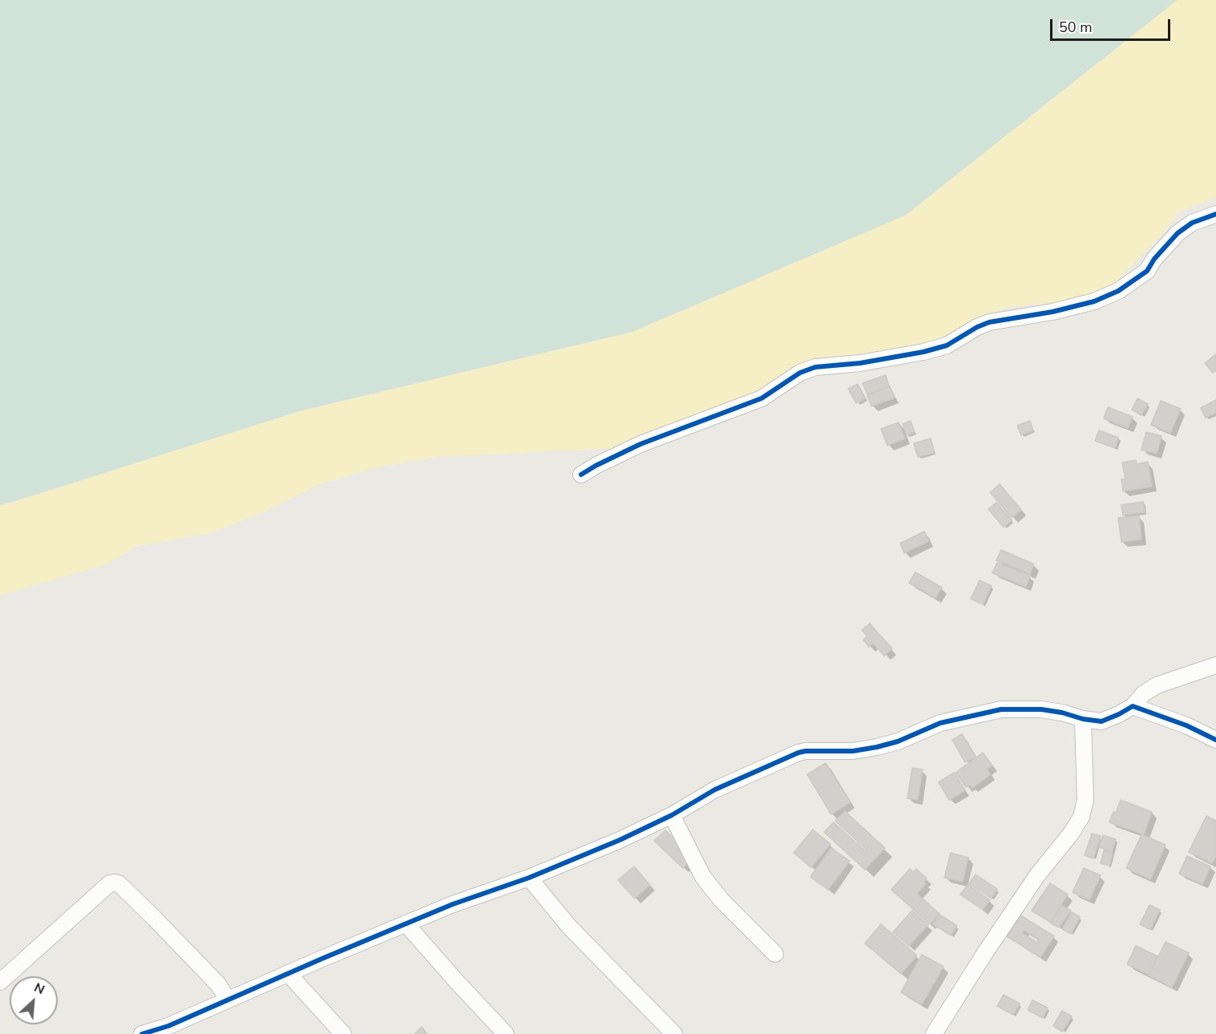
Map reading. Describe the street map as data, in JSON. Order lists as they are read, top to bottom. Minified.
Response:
{"scale_bar":"50 m","north":"top right"}
